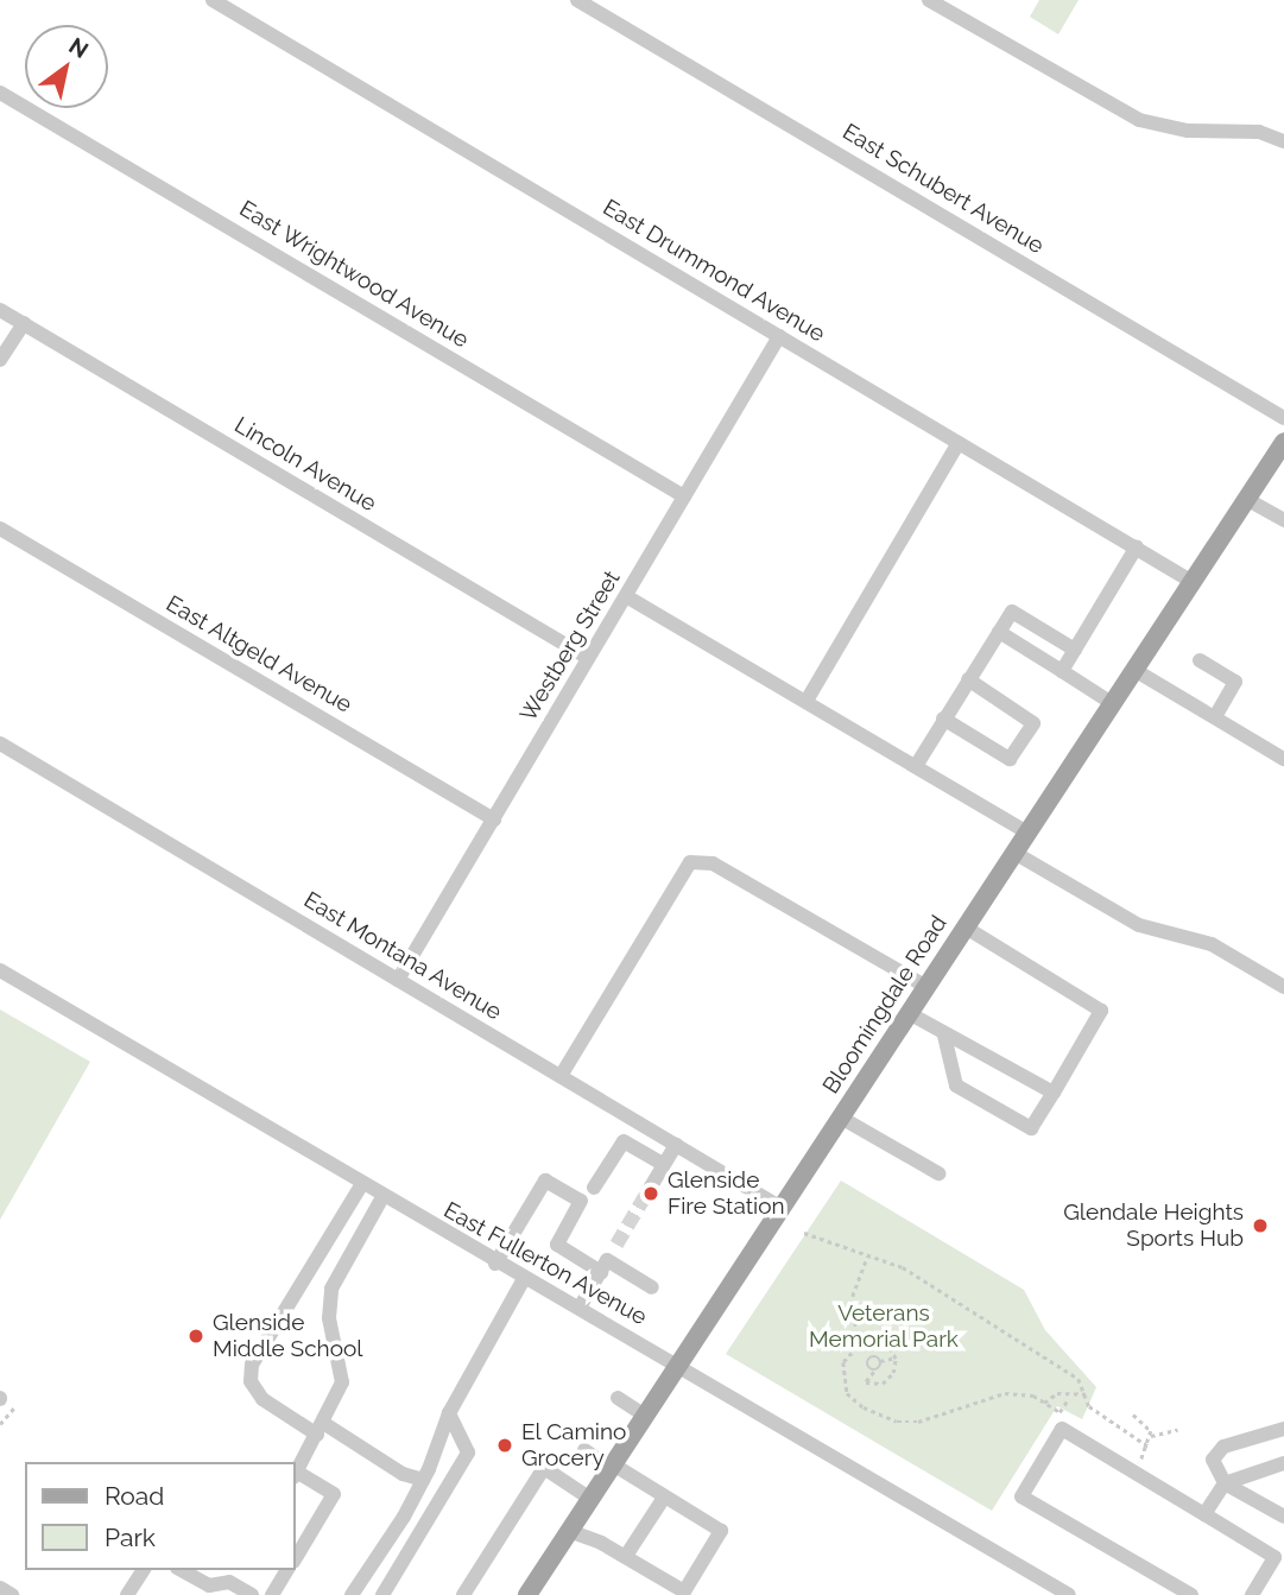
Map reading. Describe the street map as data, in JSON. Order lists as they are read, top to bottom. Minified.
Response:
{"streets":{"main road":["Bloomingdale Road"],"street":["East Schubert Avenue","East Drummond Avenue","East Wrightwood Avenue","Lincoln Avenue","Westberg Street","East Altgeld Avenue","East Montana Avenue","East Fullerton Avenue"]},"crossings":[["East Drummond Avenue","Westberg Street"],["East Drummond Avenue","Bloomingdale Road"],["East Wrightwood Avenue","Westberg Street"],["Lincoln Avenue","Westberg Street"],["Westberg Street","East Altgeld Avenue"],["Westberg Street","East Montana Avenue"],["East Montana Avenue","Bloomingdale Road"],["Bloomingdale Road","East Fullerton Avenue"]],"parks":["Veterans Memorial Park"],"places":["Glenside Fire Station","Glendale Heights Sports Hub","Glenside Middle School","El Camino Grocery"],"legend":["Road","Park"],"north":"top right"}
